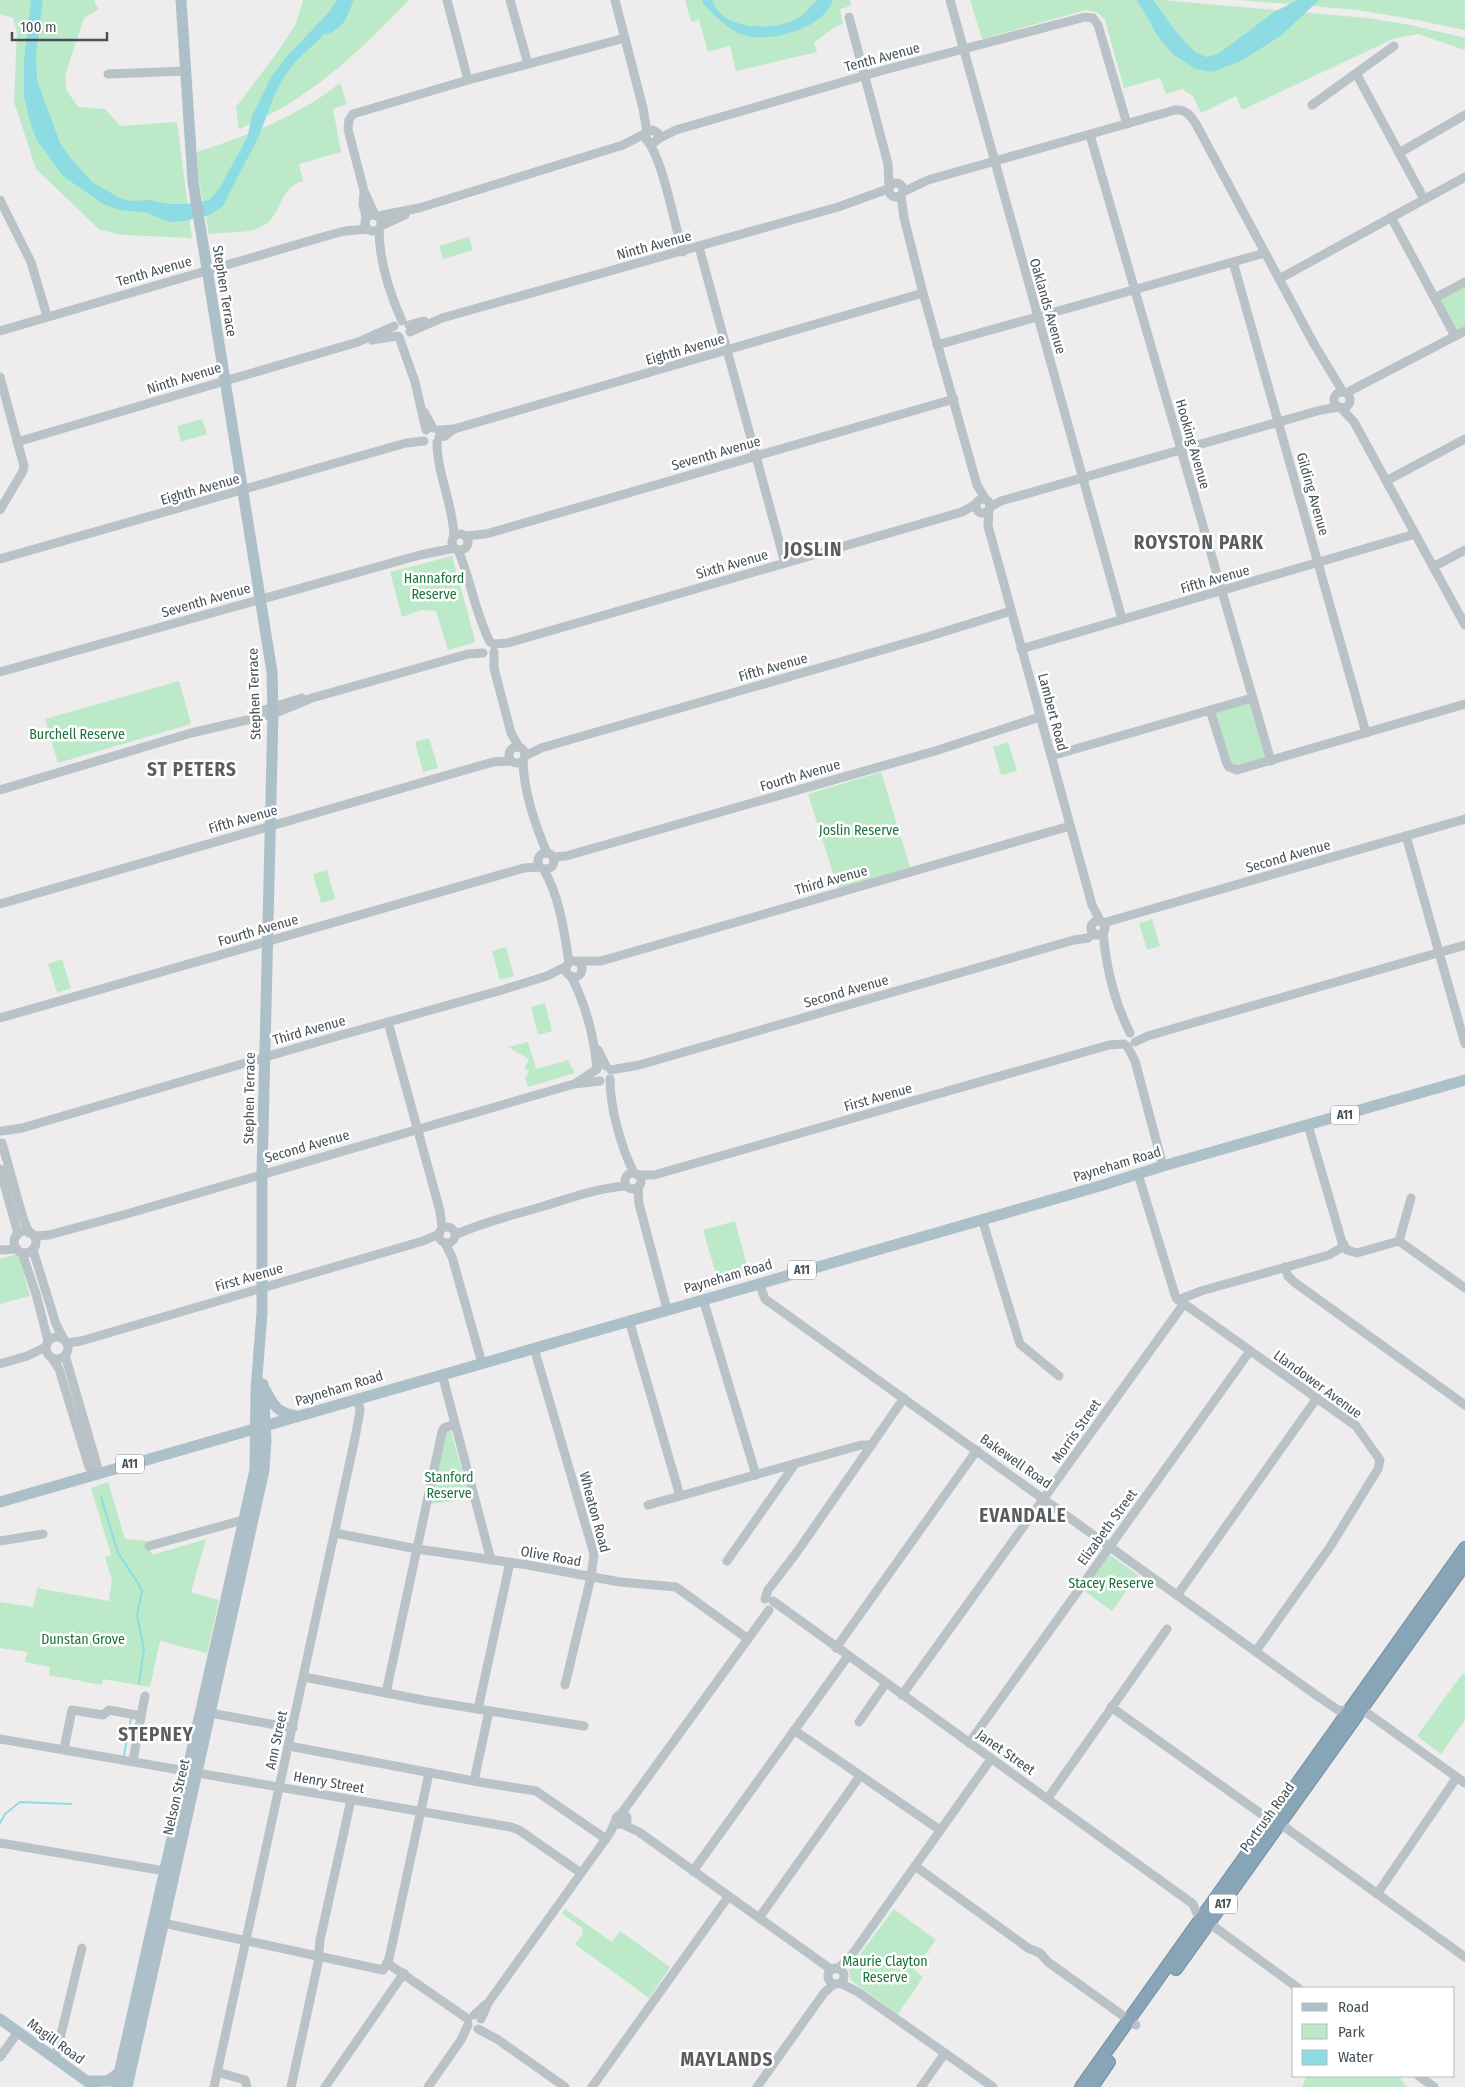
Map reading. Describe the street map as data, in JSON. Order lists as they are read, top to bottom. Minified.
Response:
{"streets":{"highway":["Portrush Road","A17"],"main road":["Stephen Terrace","A11","Payneham Road","Nelson Street","Magill Road"],"street":["Tenth Avenue","Ninth Avenue","Oaklands Avenue","Eighth Avenue","Hooking Avenue","Seventh Avenue","Gilding Avenue","Sixth Avenue","Fifth Avenue","Lambert Road","Fourth Avenue","Second Avenue","Third Avenue","First Avenue","Llandower Avenue","Morris Street","Bakewell Road","Wheaton Road","Elizabeth Street","Olive Road","Ann Street","Janet Street","Henry Street"]},"crossings":[["Tenth Avenue","Ninth Avenue"],["Tenth Avenue","Stephen Terrace"],["Tenth Avenue","Oaklands Avenue"],["Tenth Avenue","Lambert Road"],["Ninth Avenue","Stephen Terrace"],["Ninth Avenue","Oaklands Avenue"],["Ninth Avenue","Hooking Avenue"],["Ninth Avenue","Lambert Road"],["Stephen Terrace","Eighth Avenue"],["Stephen Terrace","Seventh Avenue"],["Stephen Terrace","Sixth Avenue"],["Stephen Terrace","Fifth Avenue"],["Stephen Terrace","Fourth Avenue"],["Stephen Terrace","Second Avenue"],["Stephen Terrace","Third Avenue"],["Stephen Terrace","First Avenue"],["Stephen Terrace","Payneham Road"],["Stephen Terrace","Nelson Street"],["Oaklands Avenue","Sixth Avenue"],["Oaklands Avenue","Fifth Avenue"],["Eighth Avenue","Lambert Road"],["Hooking Avenue","Sixth Avenue"],["Hooking Avenue","Fifth Avenue"],["Seventh Avenue","Lambert Road"],["Gilding Avenue","Sixth Avenue"],["Gilding Avenue","Fifth Avenue"],["Sixth Avenue","Lambert Road"],["Fifth Avenue","Lambert Road"],["Lambert Road","Fourth Avenue"],["Lambert Road","Second Avenue"],["Lambert Road","Third Avenue"],["Lambert Road","First Avenue"],["Lambert Road","Payneham Road"],["Payneham Road","Bakewell Road"],["Payneham Road","Wheaton Road"],["Payneham Road","Ann Street"],["Payneham Road","Nelson Street"],["Llandower Avenue","Morris Street"],["Llandower Avenue","Bakewell Road"],["Llandower Avenue","Elizabeth Street"],["Morris Street","Bakewell Road"],["Morris Street","Janet Street"],["Bakewell Road","Elizabeth Street"],["Bakewell Road","Portrush Road"],["Wheaton Road","Olive Road"],["Elizabeth Street","Janet Street"],["Olive Road","Ann Street"],["Ann Street","Henry Street"],["Henry Street","Nelson Street"]],"districts":["ROYSTON PARK","JOSLIN","ST PETERS","EVANDALE","STEPNEY","MAYLANDS"],"parks":["Hannaford Reserve","Burchell Reserve","Joslin Reserve","Stanford Reserve","Stacey Reserve","Dunstan Grove","Maurie Clayton Reserve"],"legend":["Road","Park","Water"],"scale_bar":"100 m"}
